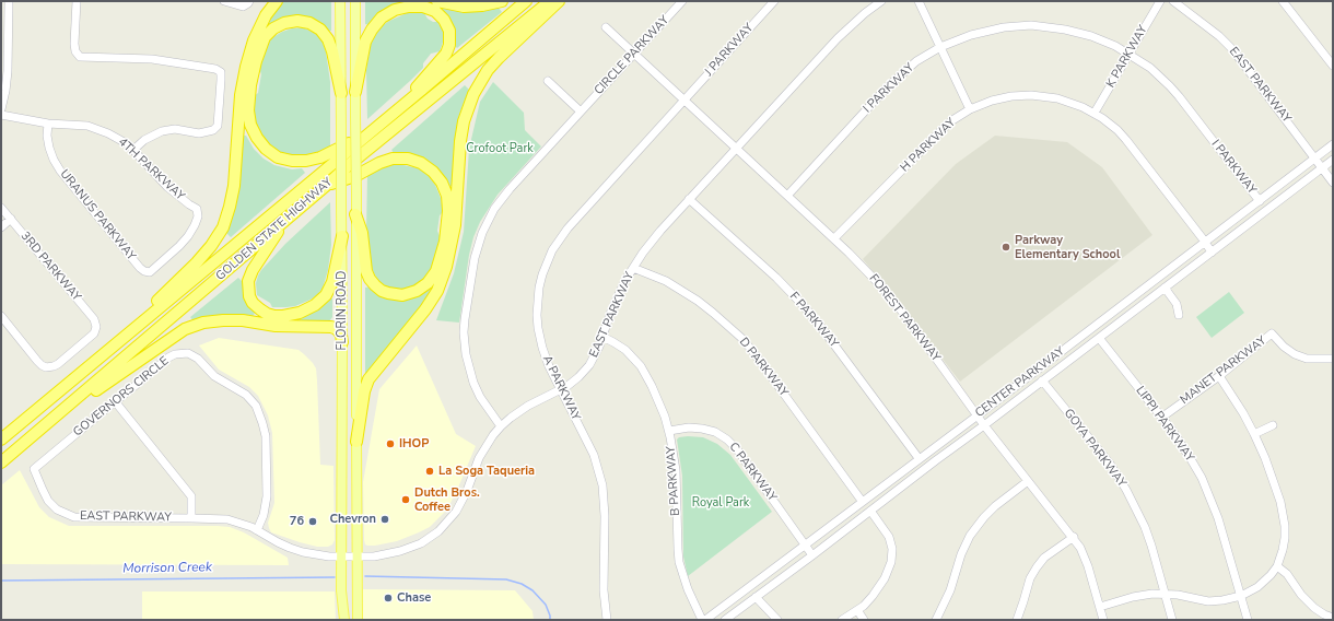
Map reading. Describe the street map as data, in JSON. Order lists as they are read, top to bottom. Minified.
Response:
{"streets":{"highway":["GOLDEN STATE HIGHWAY"],"main road":["FLORIN ROAD"],"street":["J PARKWAY","CIRCLE PARKWAY","K PARKWAY","EAST PARKWAY","I PARKWAY","H PARKWAY","4TH PARKWAY","URANUS PARKWAY","3RD PARKWAY","FOREST PARKWAY","F PARKWAY","D PARKWAY","MANET PARKWAY","CENTER PARKWAY","A PARKWAY","GOVERNORS CIRCLE","LIPPI PARKWAY","GOYA PARKWAY","C PARKWAY","B PARKWAY"]},"crossings":[["J PARKWAY","FOREST PARKWAY"],["J PARKWAY","A PARKWAY"],["CIRCLE PARKWAY","EAST PARKWAY"],["CIRCLE PARKWAY","FOREST PARKWAY"],["K PARKWAY","I PARKWAY"],["K PARKWAY","H PARKWAY"],["EAST PARKWAY","FLORIN ROAD"],["EAST PARKWAY","FOREST PARKWAY"],["EAST PARKWAY","F PARKWAY"],["EAST PARKWAY","D PARKWAY"],["EAST PARKWAY","CENTER PARKWAY"],["EAST PARKWAY","A PARKWAY"],["EAST PARKWAY","GOVERNORS CIRCLE"],["EAST PARKWAY","B PARKWAY"],["I PARKWAY","FOREST PARKWAY"],["I PARKWAY","CENTER PARKWAY"],["H PARKWAY","FOREST PARKWAY"],["H PARKWAY","CENTER PARKWAY"],["4TH PARKWAY","URANUS PARKWAY"],["FOREST PARKWAY","CENTER PARKWAY"],["FOREST PARKWAY","A PARKWAY"],["F PARKWAY","CENTER PARKWAY"],["D PARKWAY","CENTER PARKWAY"],["MANET PARKWAY","LIPPI PARKWAY"],["CENTER PARKWAY","LIPPI PARKWAY"],["CENTER PARKWAY","GOYA PARKWAY"],["CENTER PARKWAY","C PARKWAY"],["CENTER PARKWAY","B PARKWAY"],["C PARKWAY","B PARKWAY"]],"water":["Morrison Creek"],"parks":["Crofoot Park","Royal Park"],"places":["Parkway Elementary School","IHOP","La Soga Taqueria","Dutch Bros. Coffee","Chevron","76","Chase"]}
